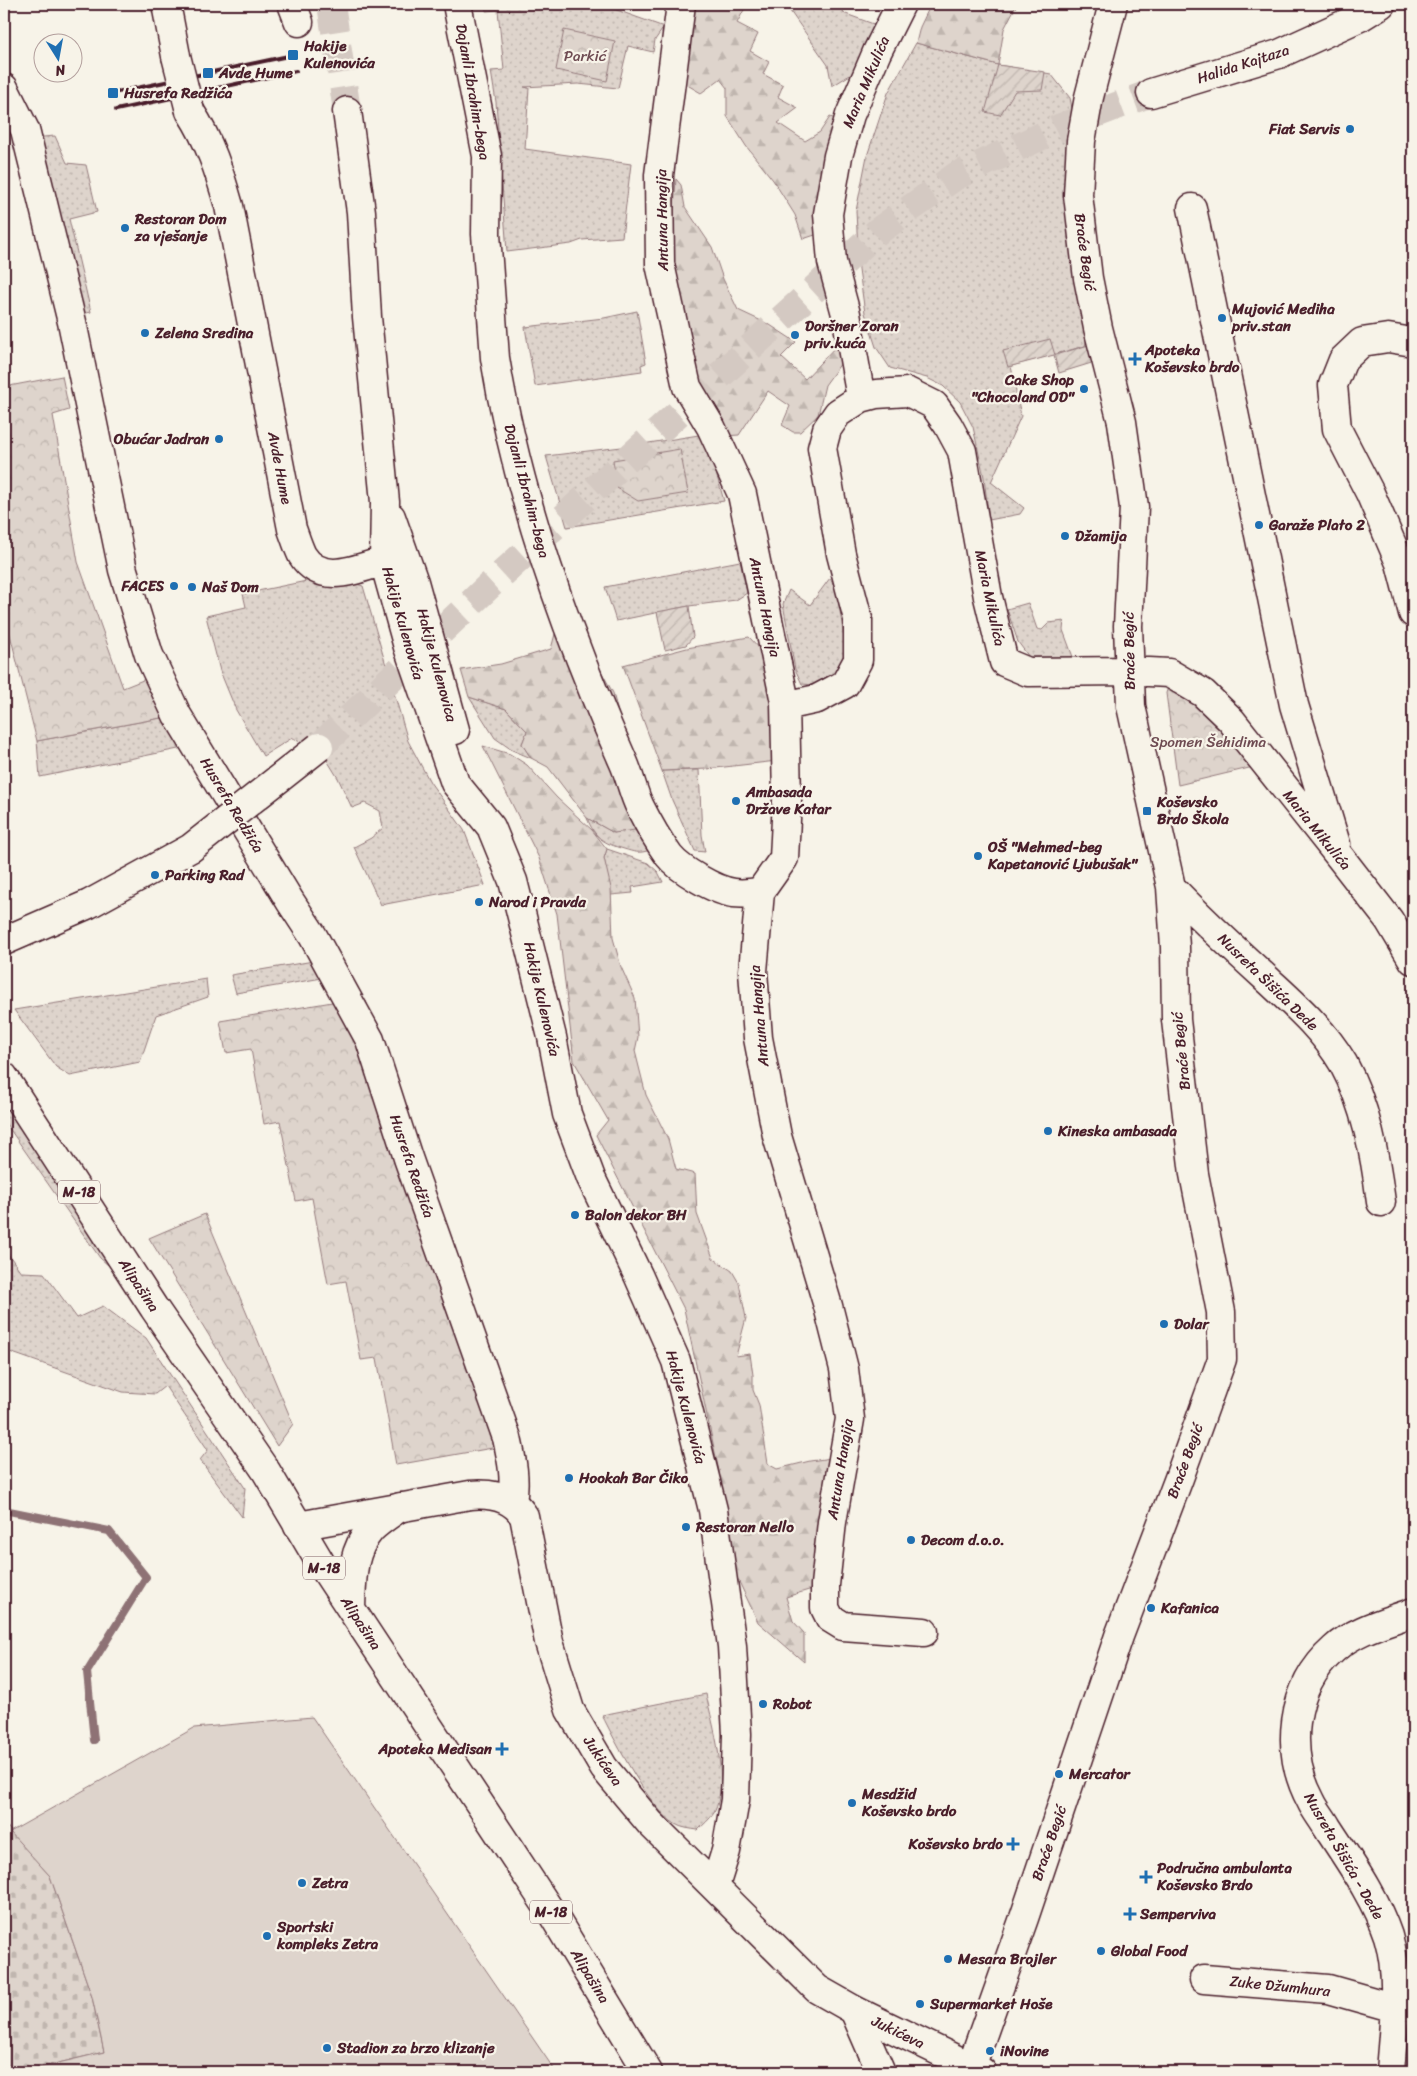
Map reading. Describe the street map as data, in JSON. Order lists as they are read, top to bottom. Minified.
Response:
{"streets":{"street":["Halida Kajtaza","Maria Mikulića","Dajanli Ibrahim-bega","Antuna Hangija","Braće Begić","Avde Hume","Hakije Kulenovića","Hakije Kulenovica","Husrefa Redžića","Nusreta Šišića Dede","M-18","Alipašina","Jukićeva","Nusreta Šišića - Dede","Zuke Džumhura"]},"crossings":[["Maria Mikulića","Antuna Hangija"],["Maria Mikulića","Braće Begić"],["Dajanli Ibrahim-bega","Antuna Hangija"],["Braće Begić","Nusreta Šišića Dede"],["Braće Begić","Jukićeva"],["Avde Hume","Hakije Kulenovića"],["Hakije Kulenovića","Hakije Kulenovica"],["Hakije Kulenovića","Jukićeva"],["Husrefa Redžića","Jukićeva"],["Nusreta Šišića - Dede","Zuke Džumhura"]],"parks":["Parkić","Spomen Šehidima"],"places":{"transit":["Hakije Kulenovića","Avde Hume","Husrefa Redžića","Koševsko Brdo Škola"],"other":["Fiat Servis","Restoran Dom za vješanje","Mujović Mediha priv.stan","Zelena Sredina","Doršner Zoran priv.kuća","Cake Shop \"Chocoland OD\"","Obućar Jadran","Garaže Plato 2","Džamija","FACES","Naš Dom","Ambasada Države Katar","OŠ \"Mehmed-beg Kapetanović Ljubušak\"","Parking Rad","Narod i Pravda","Kineska ambasada","Balon dekor BH","Dolar","Hookah Bar Čiko","Restoran Nello","Decom d.o.o.","Kafanica","Robot","Mercator","Mesdžid Koševsko brdo","Zetra","Sportski kompleks Zetra","Global Food","Mesara Brojler","Supermarket Hoše","Stadion za brzo klizanje","iNovine"],"health":["Apoteka Koševsko brdo","Apoteka Medisan","Koševsko brdo","Područna ambulanta Koševsko Brdo","Semperviva"]},"north":"bottom"}
